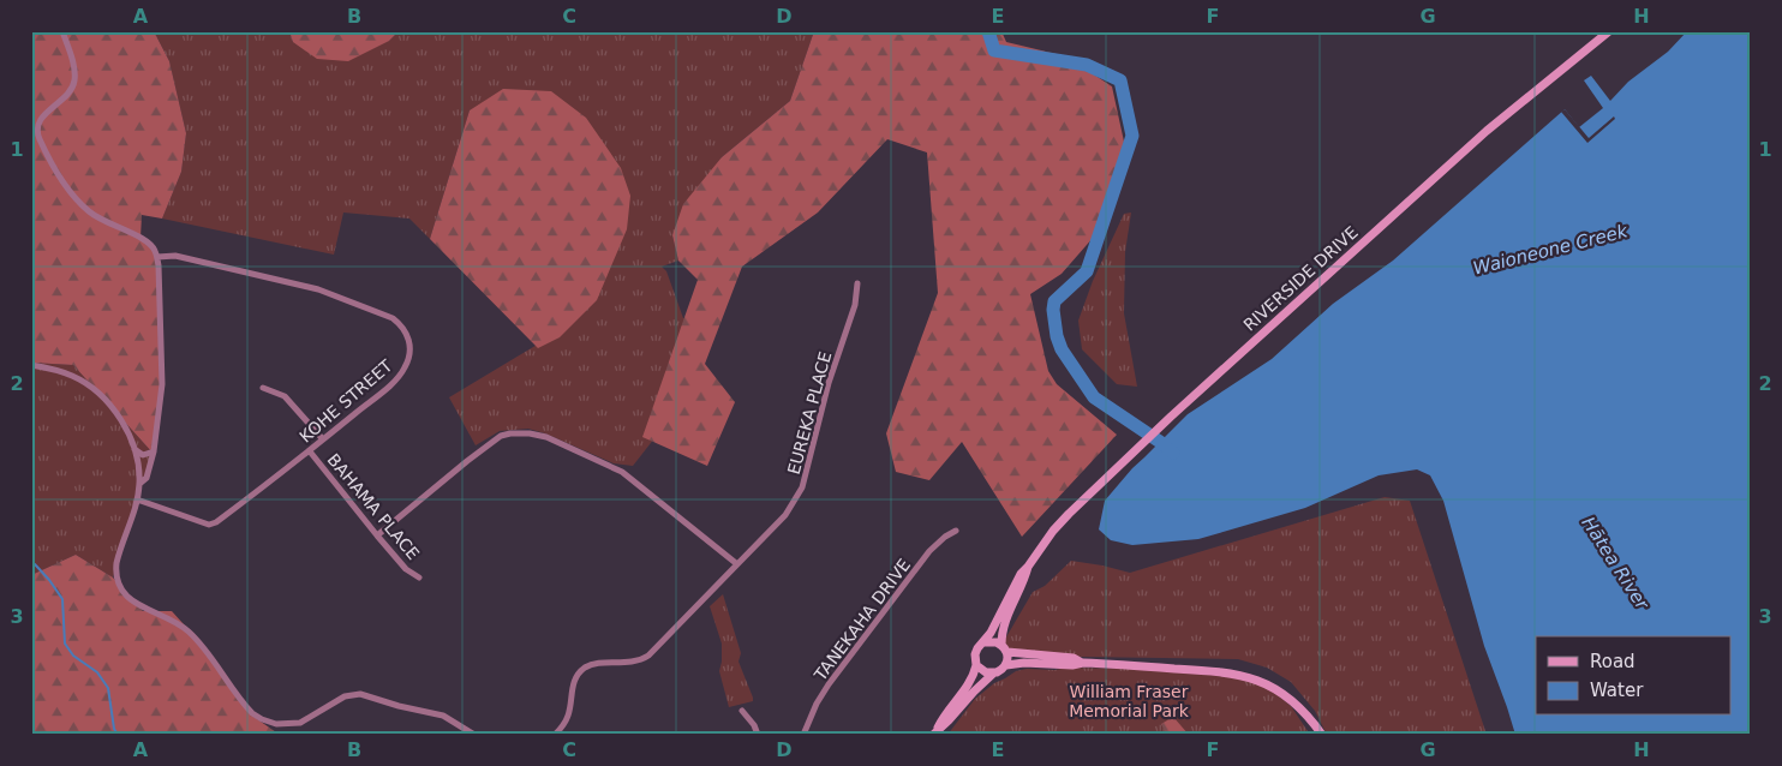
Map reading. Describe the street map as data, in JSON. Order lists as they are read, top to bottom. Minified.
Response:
{"streets":{"main road":["RIVERSIDE DRIVE"],"street":["KOHE STREET","EUREKA PLACE","BAHAMA PLACE","TANEKAHA DRIVE"]},"crossings":[["KOHE STREET","BAHAMA PLACE"]],"water":["Waioneone Creek","Hātea River"],"parks":["William Fraser Memorial Park"],"legend":["Road","Water"],"grid":{"columns":["A","B","C","D","E","F","G","H"],"rows":["1","2","3"]}}
